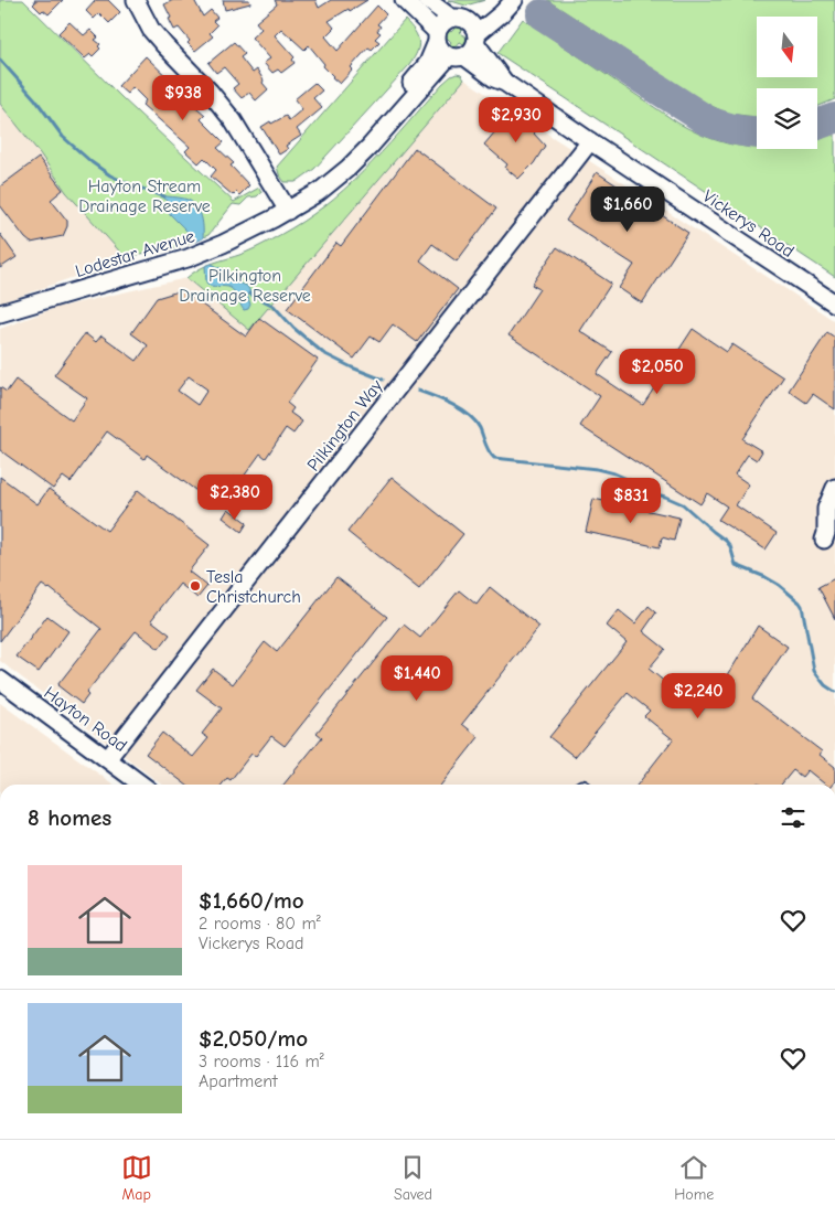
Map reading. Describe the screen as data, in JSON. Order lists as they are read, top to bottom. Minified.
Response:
{"streets":{"street":["Vickerys Road","Lodestar Avenue","Pilkington Way","Hayton Road"]},"crossings":[["Vickerys Road","Lodestar Avenue"],["Vickerys Road","Pilkington Way"],["Pilkington Way","Hayton Road"]],"parks":["Hayton Stream Drainage Reserve","Pilkington Drainage Reserve"],"places":["Tesla Christchurch"],"north":"bottom","page":{"price":["$938","$2,930","$1,660","$2,050","$2,380","$831","$1,440","$2,240"],"heading":"8 homes","list":[{"name":"$1,660/mo","note":"2 rooms · 80 m² · Vickerys Road"},{"name":"$2,050/mo","note":"3 rooms · 116 m² · Apartment"}],"tabs":["Map","Saved","Home"]}}
